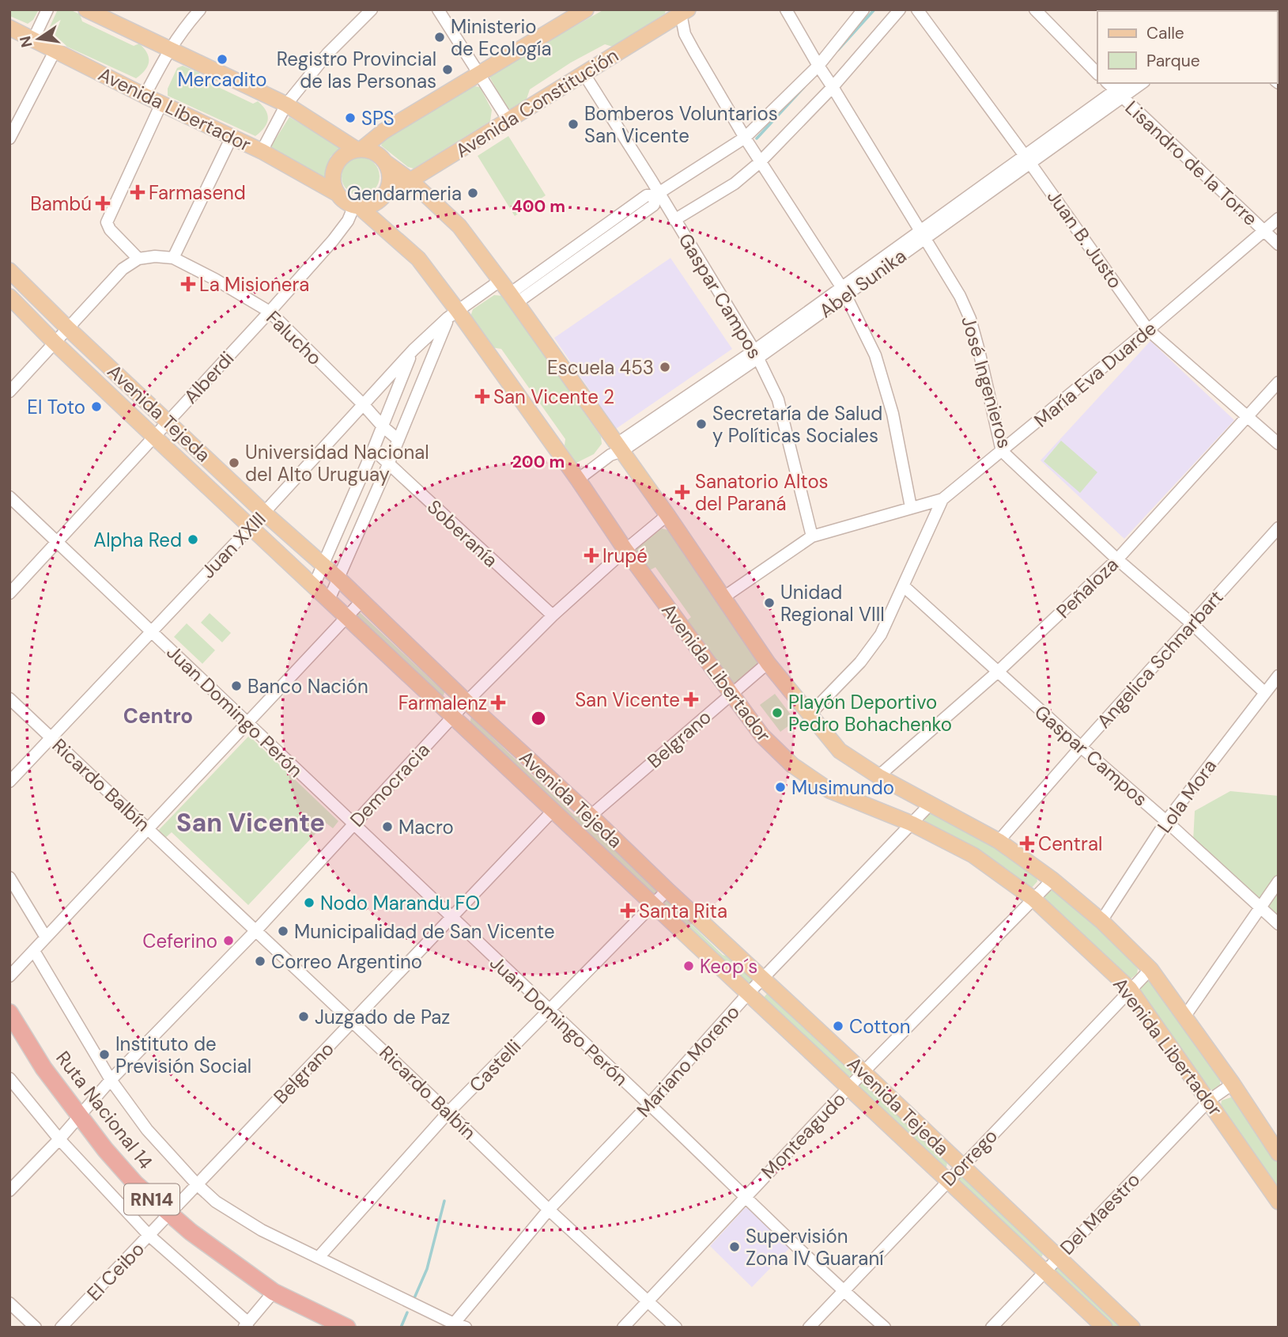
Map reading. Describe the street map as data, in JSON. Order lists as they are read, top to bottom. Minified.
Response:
{"streets":{"highway":["Ruta Nacional 14","RN14"],"main road":["Avenida Constitución","Avenida Libertador","Avenida Tejeda"],"street":["Lisandro de la Torre","Juan B. Justo","Abel Sunika","Gaspar Campos","Falucho","María Eva Duarde","Alberdi","José Ingenieros","Soberanía","Juan XXIII","Peñaloza","Angelica Schnarbart","Juan Domingo Perón","Belgrano","Ricardo Balbín","Democracia","Lola Mora","Mariano Moreno","Castelli","Monteagudo","Dorrego","Del Maestro","El Ceibo"]},"crossings":[["Avenida Constitución","Avenida Libertador"],["Avenida Constitución","Gaspar Campos"],["Avenida Constitución","Alberdi"],["Avenida Libertador","Abel Sunika"],["Avenida Libertador","María Eva Duarde"],["Avenida Libertador","Alberdi"],["Avenida Libertador","Juan XXIII"],["Avenida Libertador","Peñaloza"],["Avenida Libertador","Angelica Schnarbart"],["Avenida Libertador","Belgrano"],["Avenida Libertador","Democracia"],["Avenida Libertador","Lola Mora"],["Avenida Libertador","Mariano Moreno"],["Avenida Libertador","Monteagudo"],["Avenida Libertador","Dorrego"],["Avenida Libertador","Del Maestro"],["Lisandro de la Torre","Abel Sunika"],["Lisandro de la Torre","María Eva Duarde"],["Juan B. Justo","Abel Sunika"],["Juan B. Justo","María Eva Duarde"],["Juan B. Justo","Peñaloza"],["Abel Sunika","Gaspar Campos"],["Abel Sunika","José Ingenieros"],["Gaspar Campos","María Eva Duarde"],["Gaspar Campos","Peñaloza"],["Gaspar Campos","Angelica Schnarbart"],["Gaspar Campos","Lola Mora"],["Falucho","Alberdi"],["Falucho","Juan XXIII"],["María Eva Duarde","José Ingenieros"],["Alberdi","Avenida Tejeda"],["Alberdi","Juan Domingo Perón"],["José Ingenieros","Peñaloza"],["José Ingenieros","Angelica Schnarbart"],["José Ingenieros","Lola Mora"],["Avenida Tejeda","Juan XXIII"],["Avenida Tejeda","Belgrano"],["Avenida Tejeda","Democracia"],["Avenida Tejeda","Mariano Moreno"],["Avenida Tejeda","Castelli"],["Avenida Tejeda","Monteagudo"],["Avenida Tejeda","Dorrego"],["Avenida Tejeda","Del Maestro"],["Soberanía","Democracia"],["Juan XXIII","Juan Domingo Perón"],["Juan XXIII","Ricardo Balbín"],["Juan Domingo Perón","Belgrano"],["Juan Domingo Perón","Democracia"],["Juan Domingo Perón","Mariano Moreno"],["Juan Domingo Perón","Castelli"],["Juan Domingo Perón","Monteagudo"],["Juan Domingo Perón","Dorrego"],["Belgrano","Ricardo Balbín"],["Belgrano","Ruta Nacional 14"],["Belgrano","El Ceibo"],["Ricardo Balbín","Democracia"],["Ricardo Balbín","Mariano Moreno"],["Ricardo Balbín","Castelli"],["Ricardo Balbín","Monteagudo"],["Democracia","Ruta Nacional 14"],["Ruta Nacional 14","El Ceibo"]],"districts":["Centro","San Vicente"],"places":{"other":["Ministerio de Ecología","Mercadito","Registro Provincial de las Personas","SPS","Bomberos Voluntarios San Vicente","Gendarmeria","Escuela 453","El Toto","Secretaría de Salud y Políticas Sociales","Universidad Nacional del Alto Uruguay","Alpha Red","Unidad Regional VIII","Banco Nación","Playón Deportivo Pedro Bohachenko","Musimundo","Macro","Nodo Marandu FO","Municipalidad de San Vicente","Ceferino","Correo Argentino","Keop´s","Juzgado de Paz","Cotton","Instituto de Previsión Social","Supervisión Zona IV Guaraní"],"health":["Farmasend","Bambú","La Misionera","San Vicente 2","Sanatorio Altos del Paraná","Irupé","San Vicente","Farmalenz","Central","Santa Rita"]},"legend":["Calle","Parque"],"north":"left","rings":["400 m","200 m"]}
